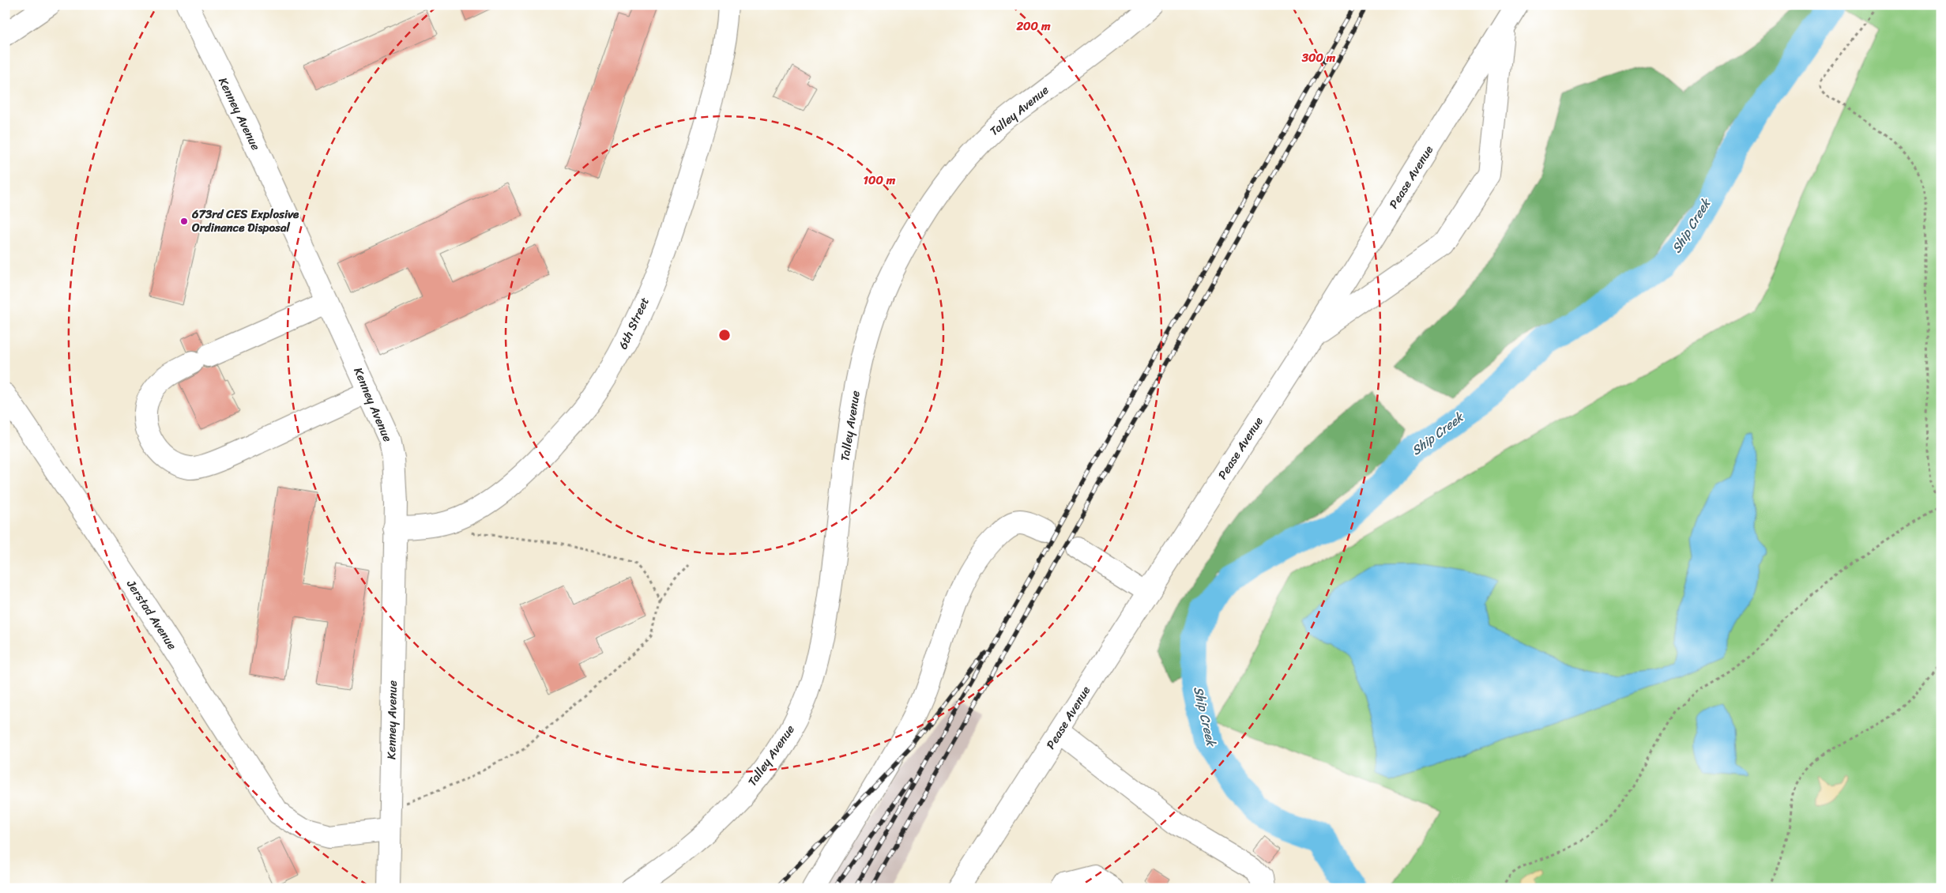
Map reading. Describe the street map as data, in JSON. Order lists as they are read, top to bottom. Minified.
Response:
{"streets":{"street":["Talley Avenue","Kenney Avenue","Pease Avenue","6th Street","Jerstad Avenue"]},"crossings":[["Kenney Avenue","6th Street"],["Kenney Avenue","Jerstad Avenue"]],"water":["Ship Creek"],"places":["673rd CES Explosive Ordinance Disposal"],"rings":["200 m","300 m","100 m"]}
